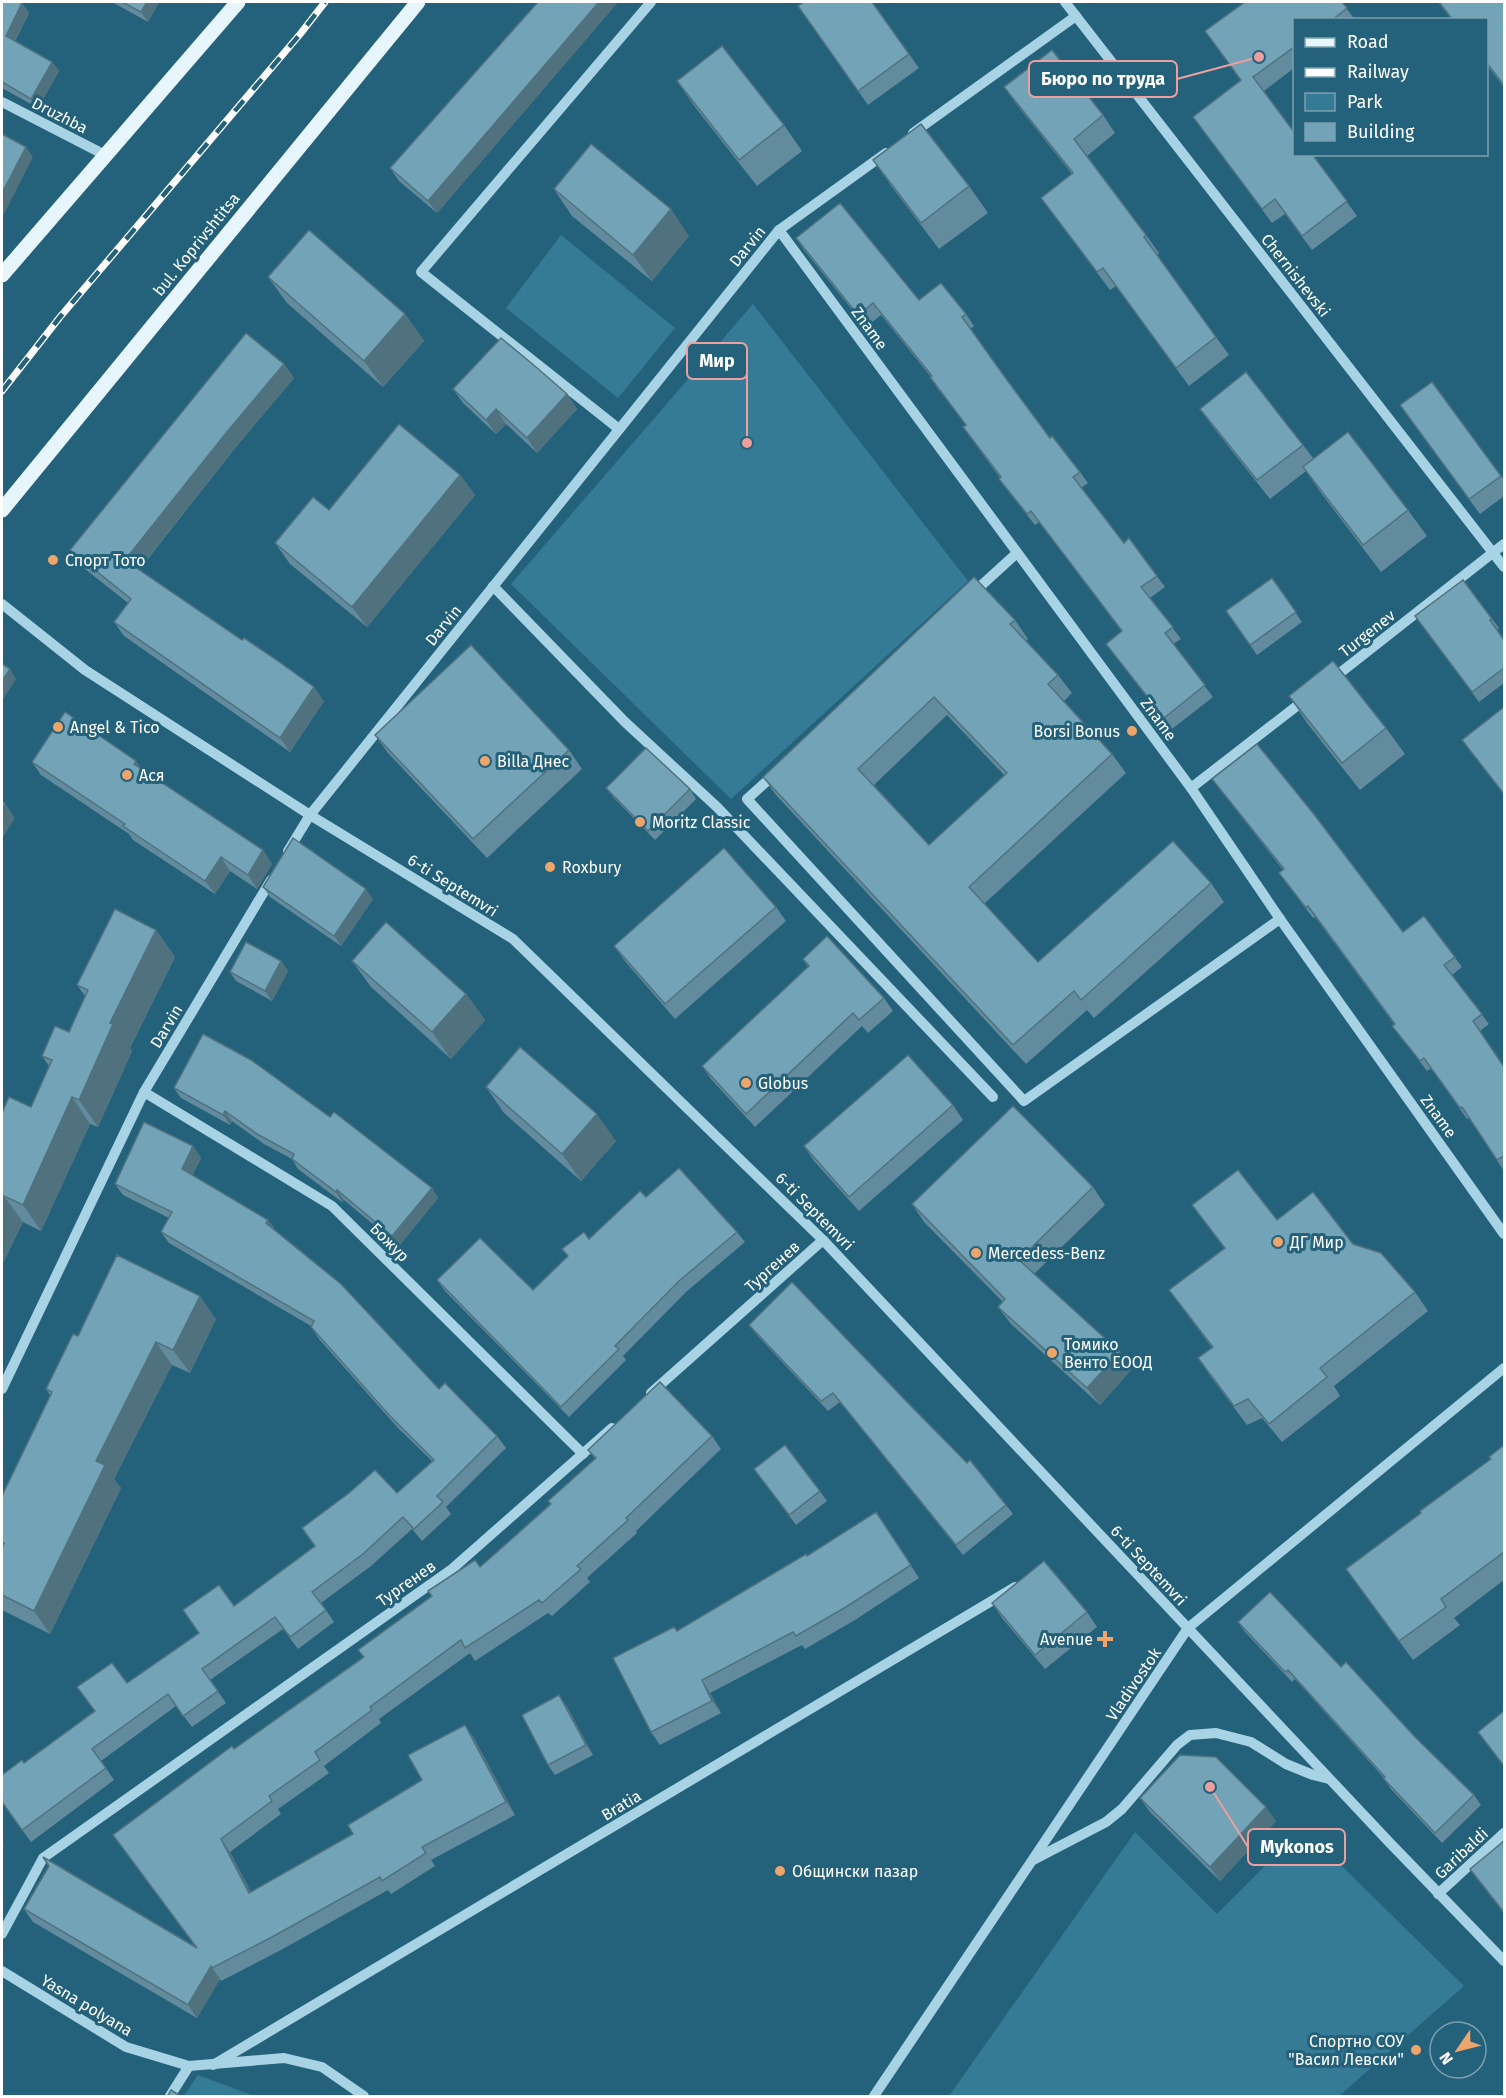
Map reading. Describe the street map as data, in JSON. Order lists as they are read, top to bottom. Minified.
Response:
{"streets":{"main road":["bul. Koprivshtitsa"],"street":["Druzhba","Darvin","Chernishevski","Zname","Turgenev","6-ti Septemvri","Божур","Тургенев","Vladivostok","Bratia","Garibaldi","Yasna polyana"]},"crossings":[["Darvin","Zname"],["Darvin","6-ti Septemvri"],["Darvin","Божур"],["Chernishevski","Turgenev"],["6-ti Septemvri","Тургенев"],["6-ti Septemvri","Vladivostok"],["6-ti Septemvri","Garibaldi"],["Божур","Тургенев"],["Bratia","Yasna polyana"]],"places":{"other":["Бюро по труда","Мир","Спорт Тото","Angel & Tico","Borsi Bonus","Billa Днес","Ася","Moritz Classic","Roxbury","Globus","ДГ Мир","Mercedess-Benz","Томико Венто ЕООД","Mykonos","Общински пазар","Спортно СОУ \"Васил Левски\""],"health":["Avenue"]},"legend":["Road","Railway","Park","Building"],"north":"bottom left"}
